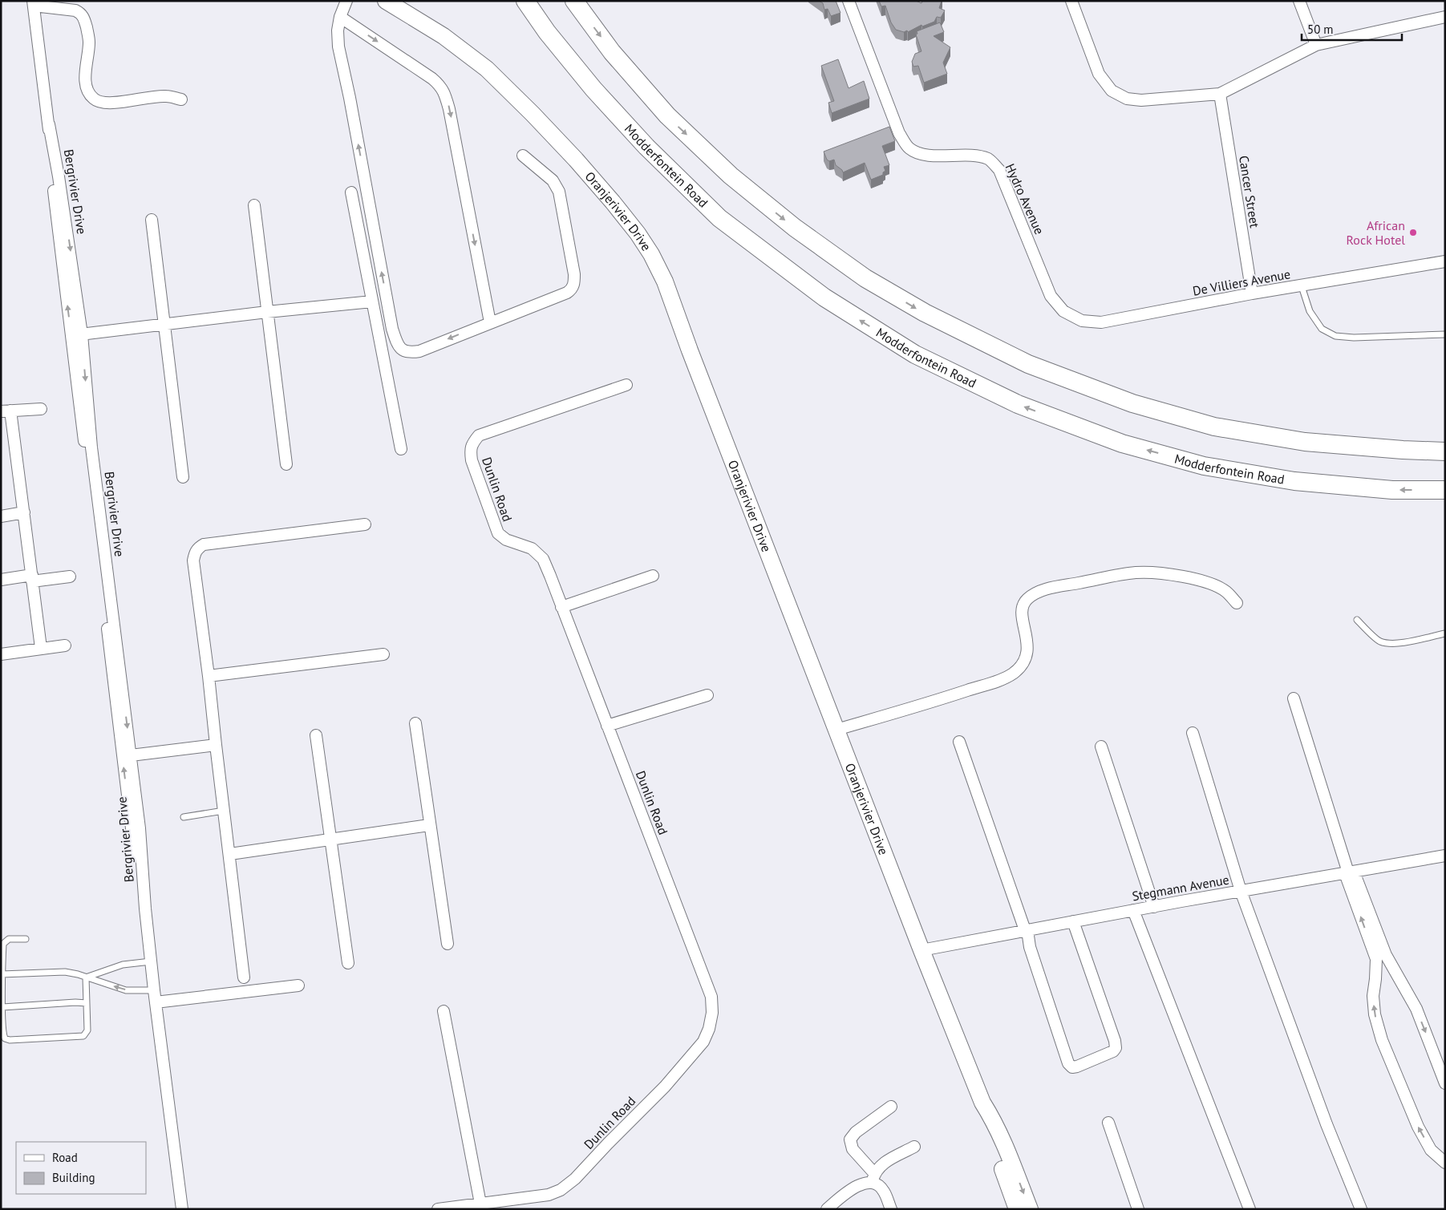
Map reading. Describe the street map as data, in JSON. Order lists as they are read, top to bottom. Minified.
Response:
{"streets":{"main road":["Modderfontein Road"],"street":["Bergrivier Drive","Cancer Street","Hydro Avenue","Oranjerivier Drive","De Villiers Avenue","Dunlin Road","Stegmann Avenue"]},"crossings":[["Cancer Street","De Villiers Avenue"],["Hydro Avenue","De Villiers Avenue"],["Oranjerivier Drive","Stegmann Avenue"]],"places":["African Rock Hotel"],"legend":["Road","Building"],"scale_bar":"50 m"}
